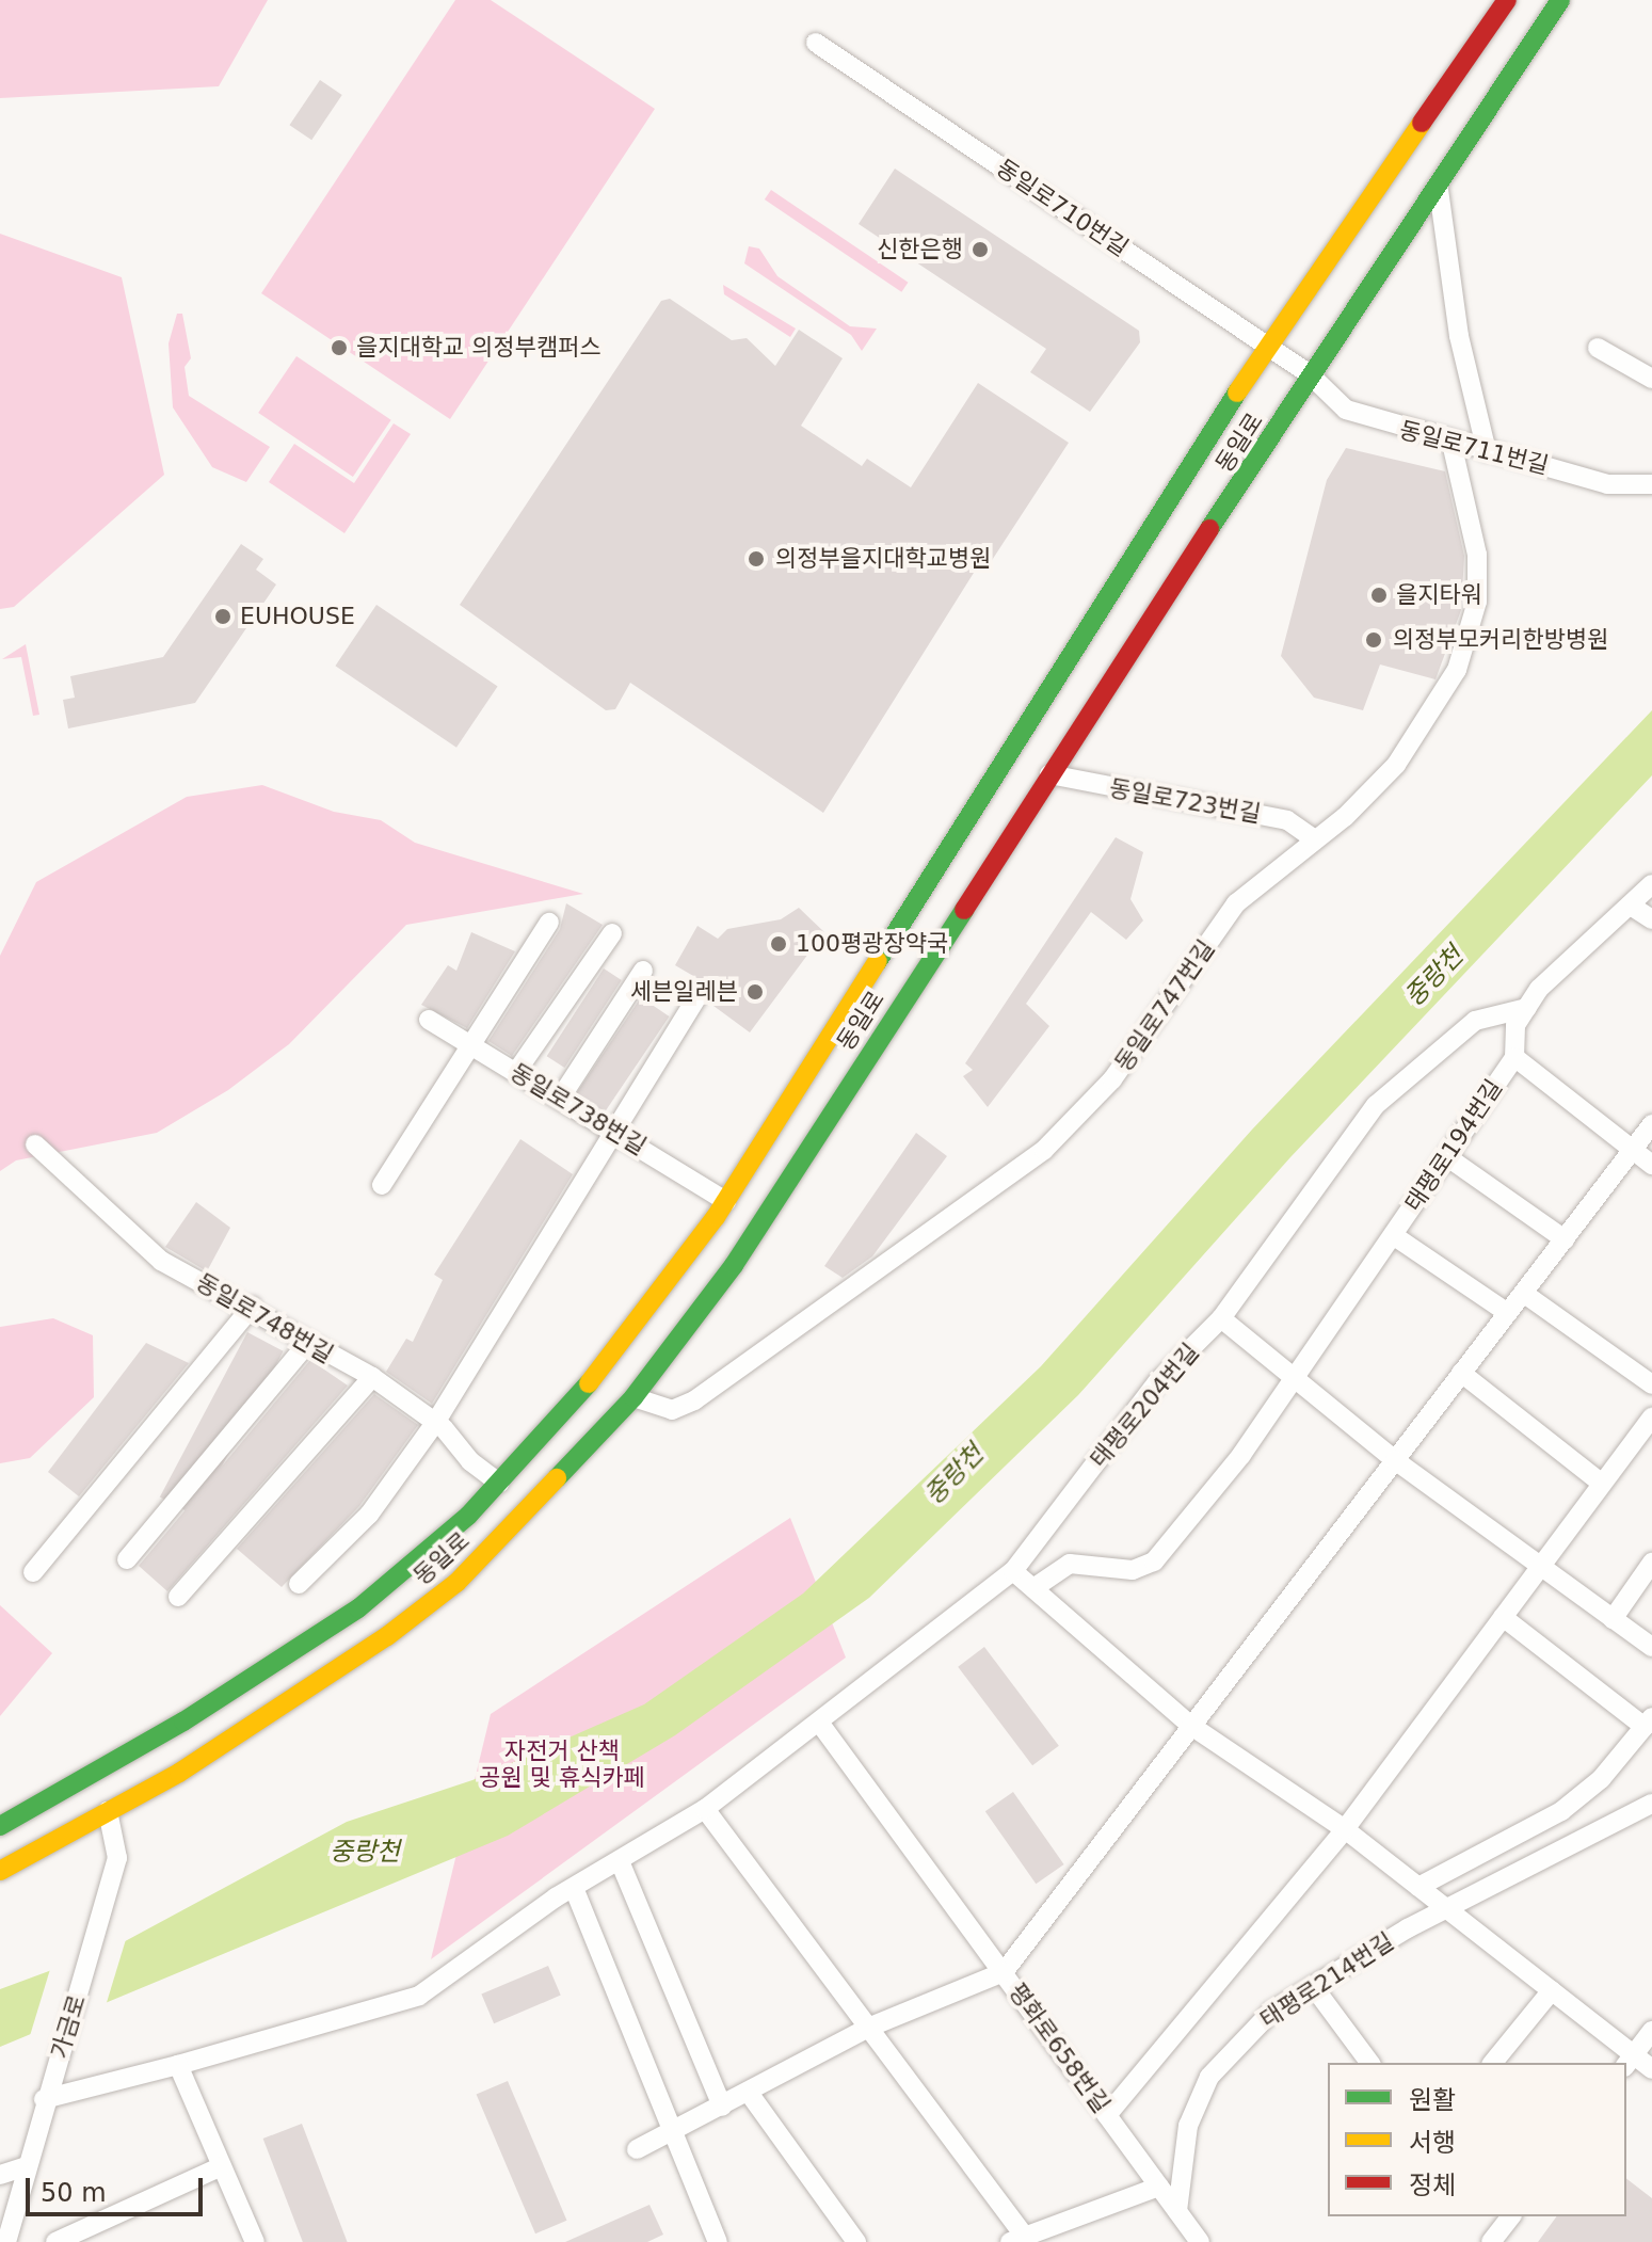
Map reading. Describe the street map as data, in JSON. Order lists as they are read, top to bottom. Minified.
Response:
{"streets":{"street":["동일로710번길","동일로","동일로711번길","동일로723번길","동일로747번길","동일로738번길","태평로194번길","동일로748번길","태평로204번길","태평로214번길","가금로","평화로658번길"]},"crossings":[["동일로710번길","동일로"],["동일로710번길","동일로711번길"],["동일로","동일로711번길"],["동일로","동일로723번길"],["동일로","동일로747번길"],["동일로","동일로738번길"],["동일로","동일로748번길"],["동일로","가금로"],["동일로711번길","동일로747번길"],["동일로723번길","동일로747번길"],["태평로204번길","가금로"],["태평로214번길","평화로658번길"]],"water":["중랑천"],"parks":["자전거 산책 공원 및 휴식카페"],"places":["신한은행","을지대학교 의정부캠퍼스","의정부을지대학교병원","을지타워","EUHOUSE","의정부모커리한방병원","100평광장약국","세븐일레븐"],"legend":["원활","서행","정체"],"scale_bar":"50 m"}
